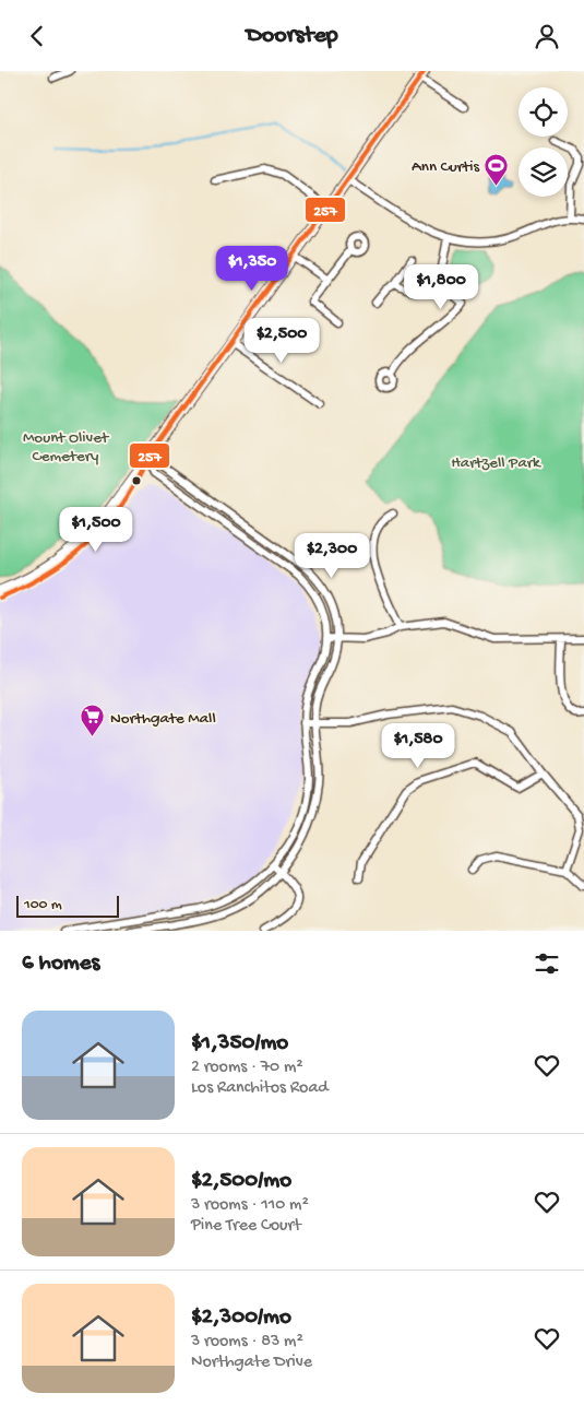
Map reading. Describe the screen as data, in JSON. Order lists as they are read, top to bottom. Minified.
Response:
{"parks":["Mount Olivet Cemetery","Hartzell Park"],"places":{"sports":["Ann Curtis"],"supermarket":["Northgate Mall"]},"lines":["transit line 257"],"scale_bar":"100 m","page":{"header":"Doorstep","price":["$1,350","$1,800","$2,500","$1,500","$2,300","$1,580"],"scale":"100 m","heading":"6 homes","list":[{"name":"$1,350/mo","note":"2 rooms · 70 m² · Los Ranchitos Road"},{"name":"$2,500/mo","note":"3 rooms · 110 m² · Pine Tree Court"},{"name":"$2,300/mo","note":"3 rooms · 83 m² · Northgate Drive"}]}}
